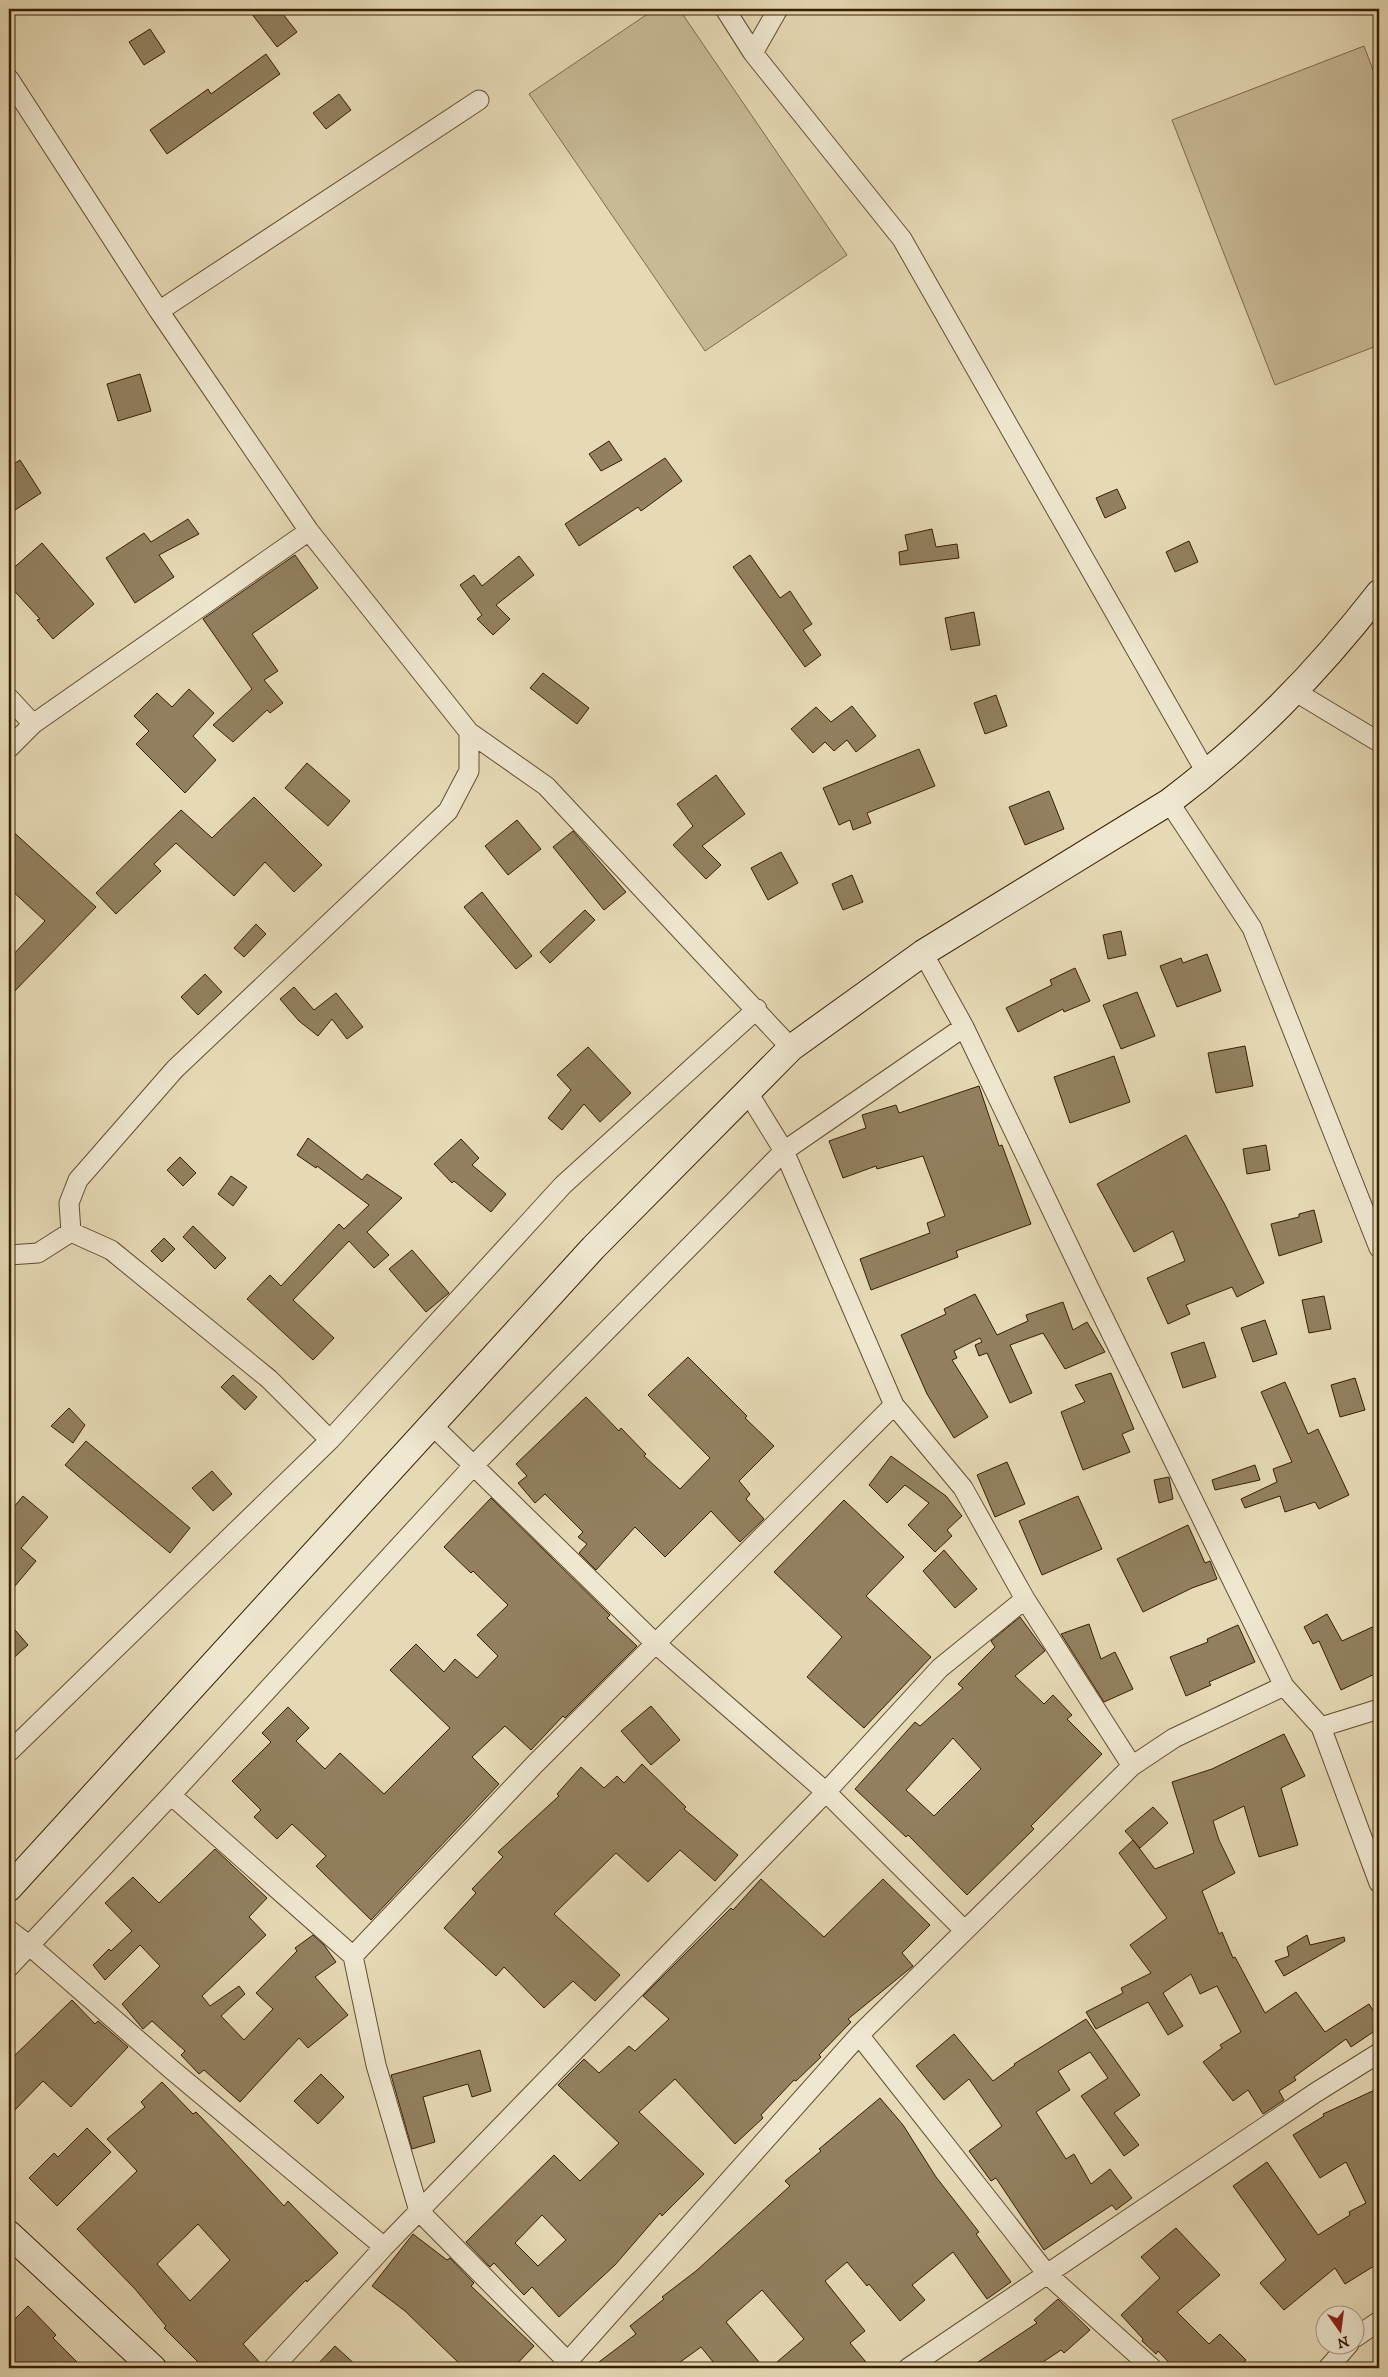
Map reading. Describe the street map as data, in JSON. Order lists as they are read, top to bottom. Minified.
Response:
{"north":"bottom"}
